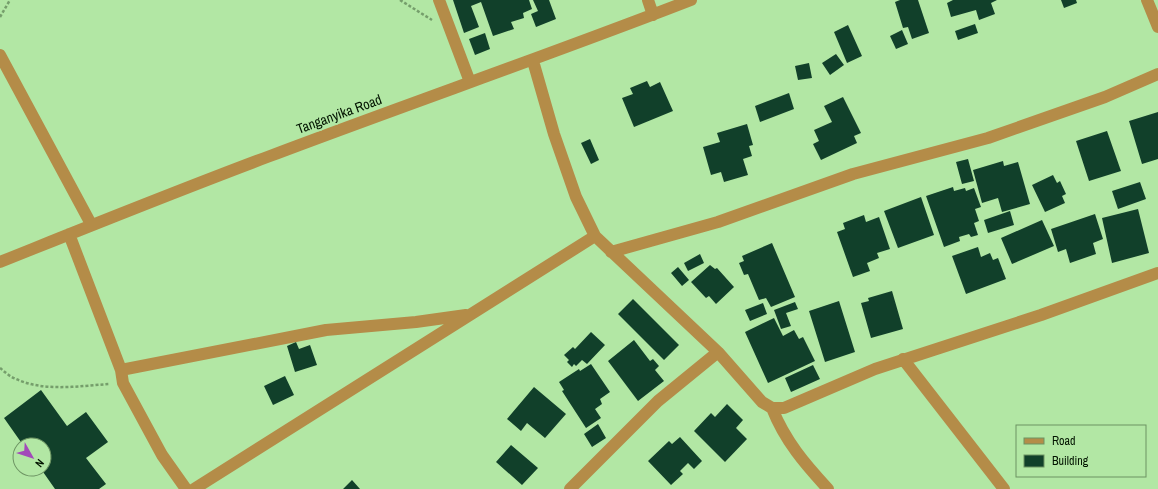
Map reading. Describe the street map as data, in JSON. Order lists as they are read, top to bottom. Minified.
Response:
{"streets":{"street":["Tanganyika Road"]},"legend":["Road","Building"],"north":"bottom right"}
